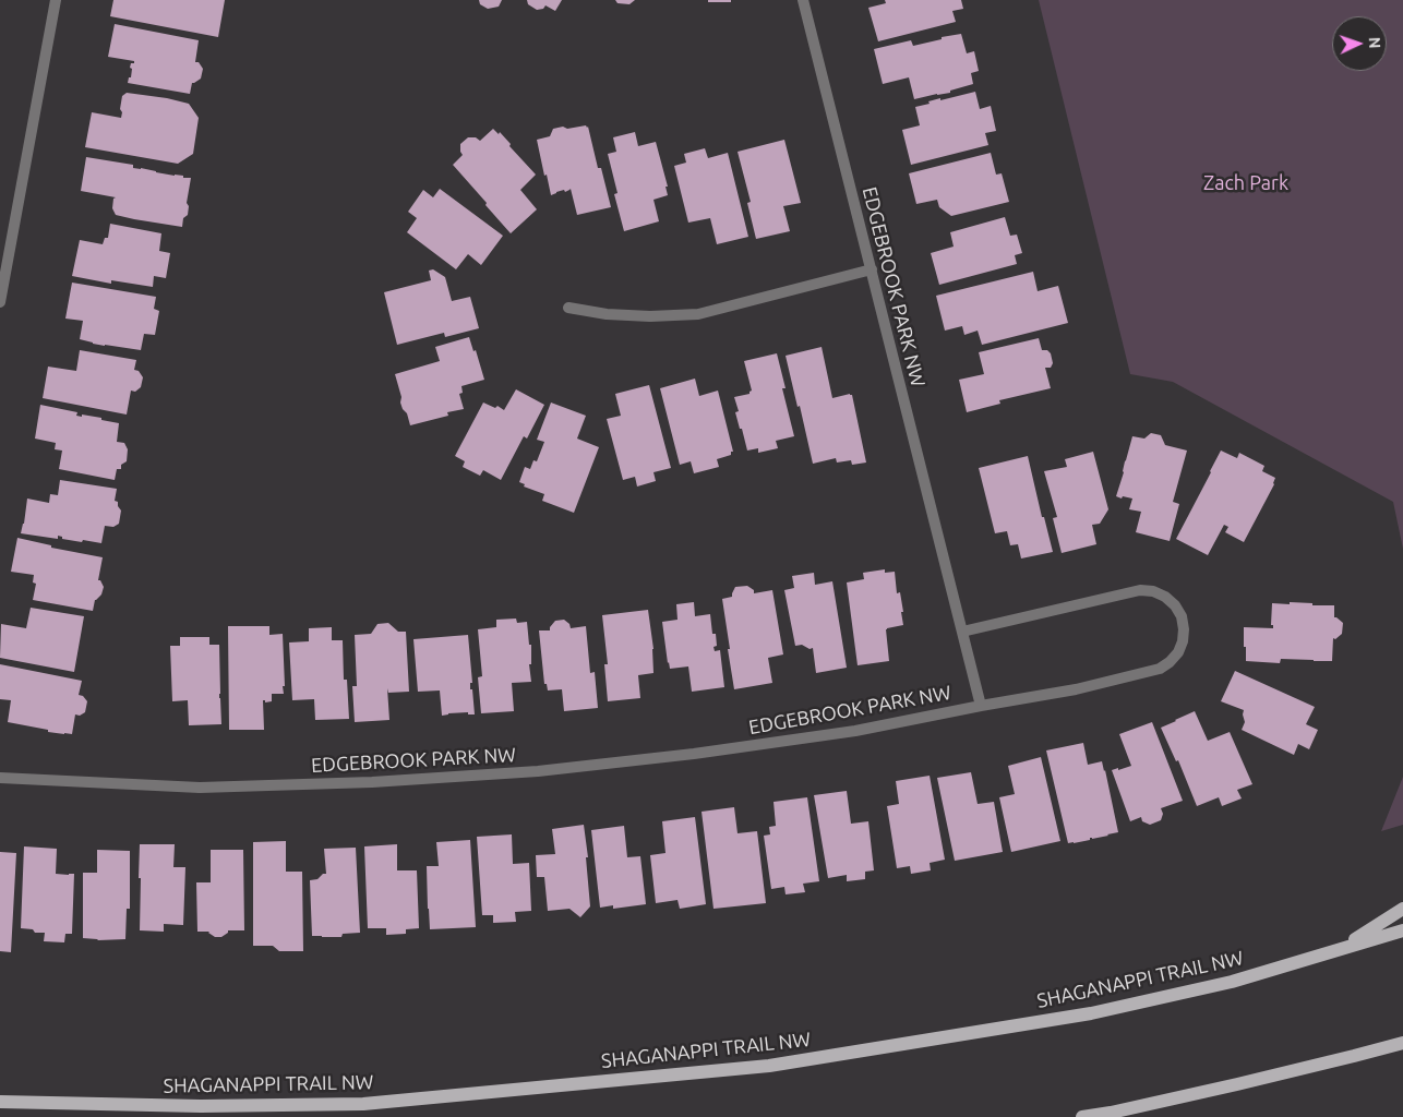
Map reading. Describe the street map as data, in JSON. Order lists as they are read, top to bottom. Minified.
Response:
{"streets":{"main road":["SHAGANAPPI TRAIL NW"],"street":["EDGEBROOK PARK NW"]},"parks":["Zach Park"],"north":"right"}
